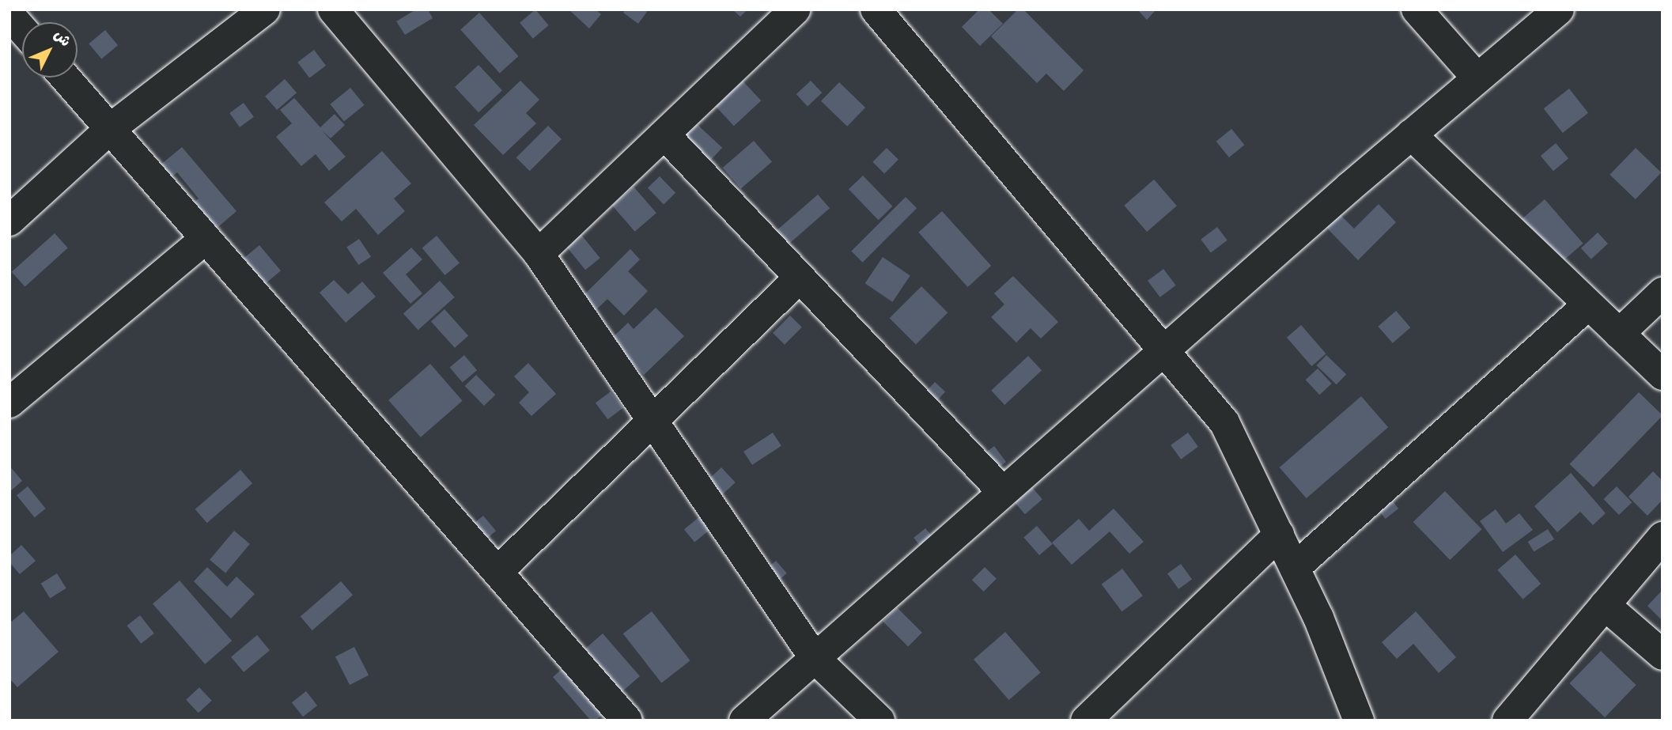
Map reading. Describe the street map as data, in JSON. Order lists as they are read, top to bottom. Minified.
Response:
{"north":"top right"}
